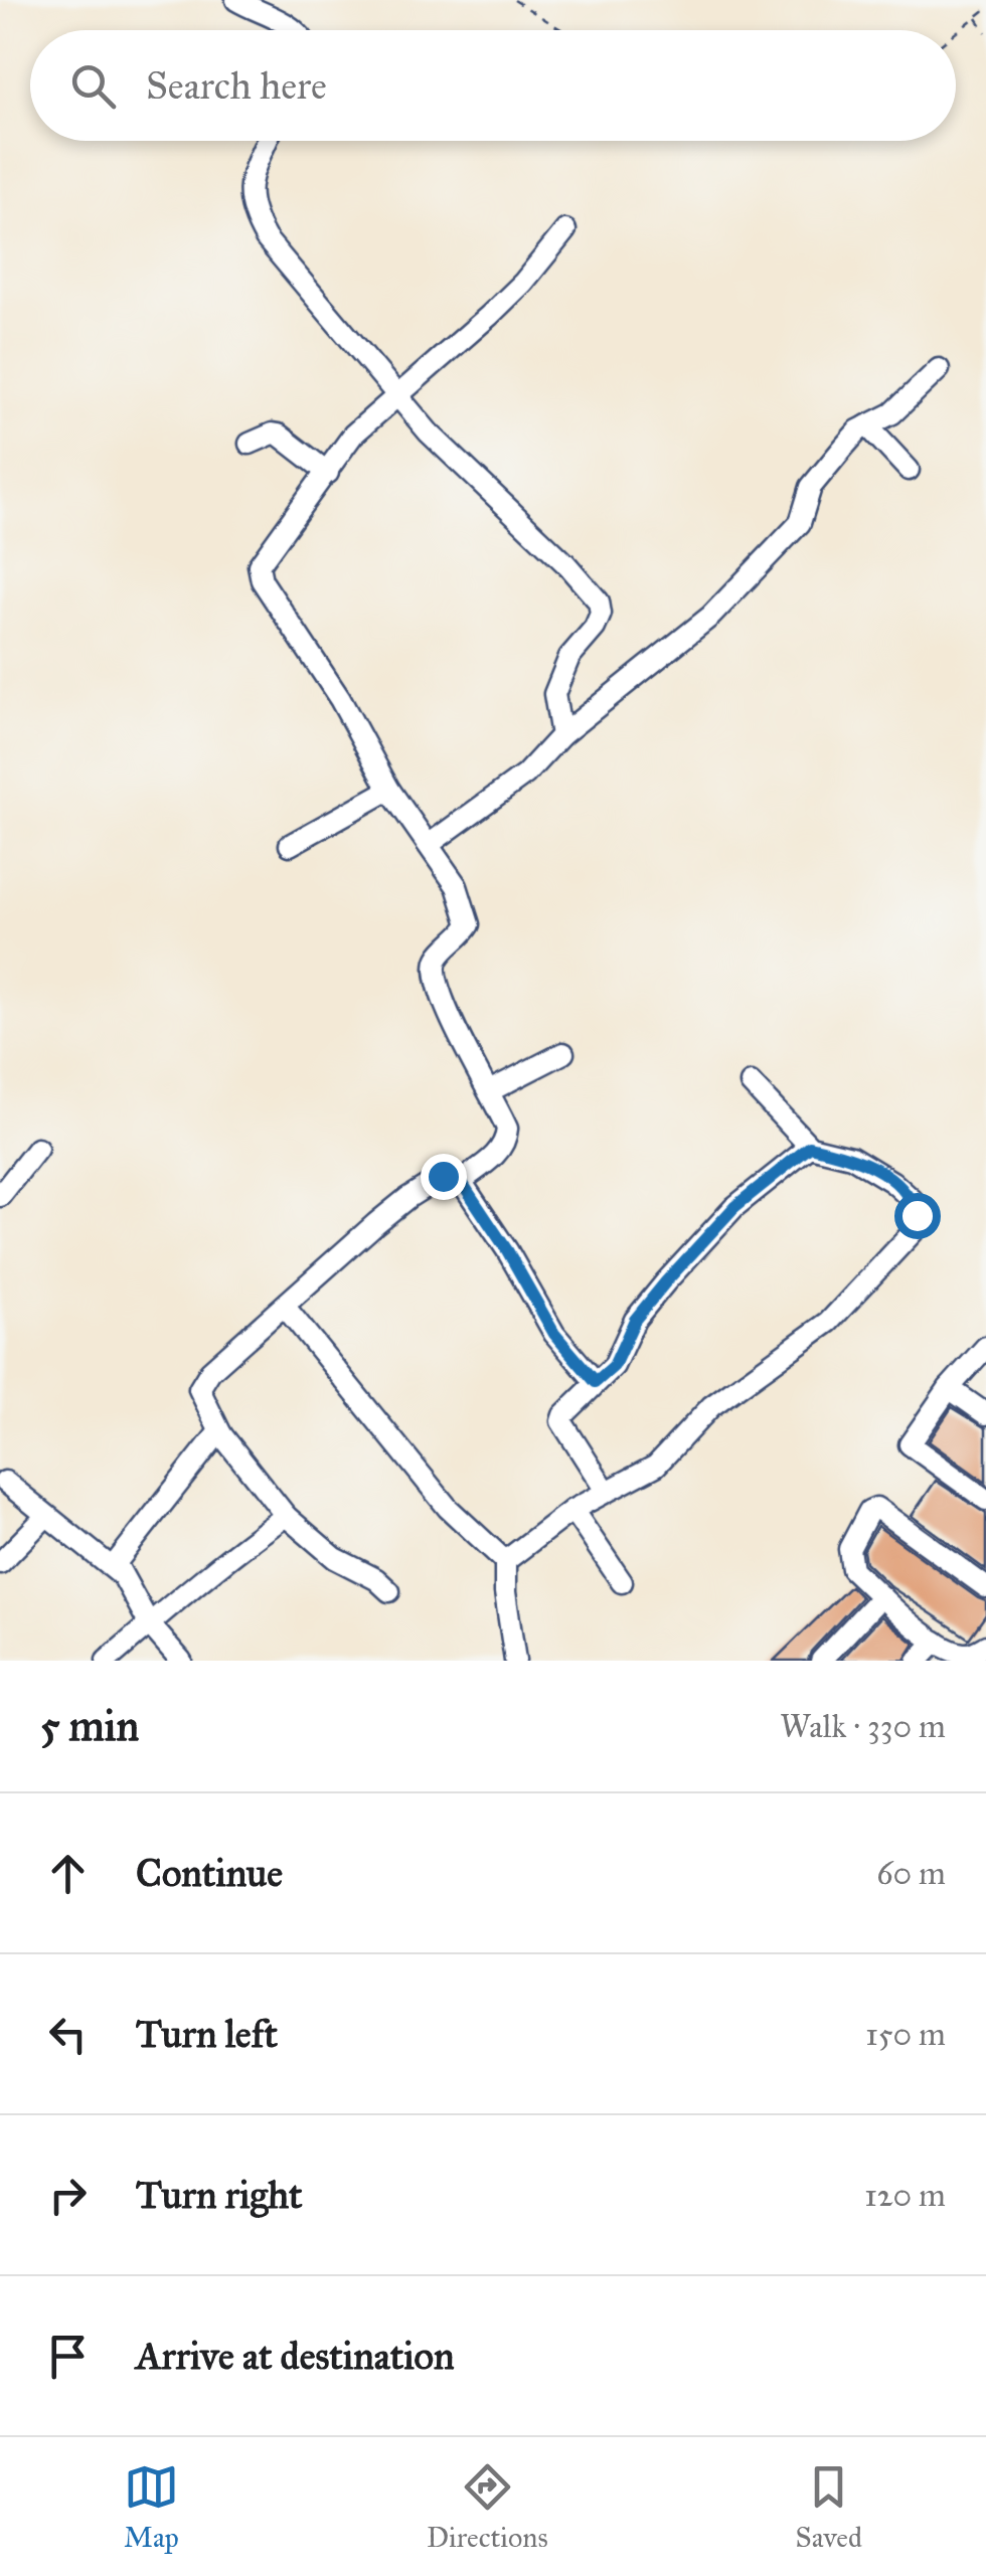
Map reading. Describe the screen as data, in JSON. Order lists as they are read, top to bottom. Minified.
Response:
{"page":{"search":"Search here","heading":["5 min","Walk · 330 m"],"list":[["Continue","60 m"],["Turn left","150 m"],["Turn right","120 m"],"Arrive at destination"],"nav":["Map","Directions","Saved"]}}
